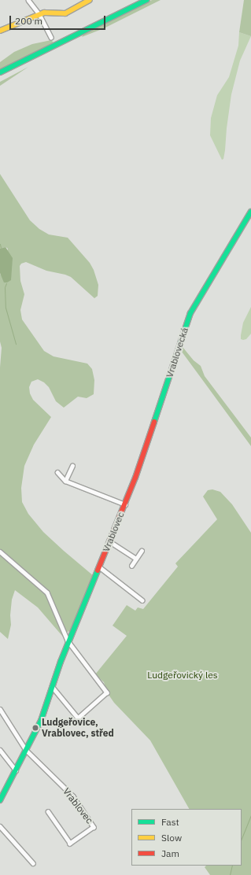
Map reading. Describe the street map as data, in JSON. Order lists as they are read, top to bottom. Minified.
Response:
{"streets":{"street":["Vrablovecká","Vrablovec"]},"crossings":[["Vrablovecká","Vrablovec"]],"parks":["Ludgeřovický les"],"places":["Ludgeřovice, Vrablovec, střed"],"legend":["Fast","Slow","Jam"],"scale_bar":"200 m"}
